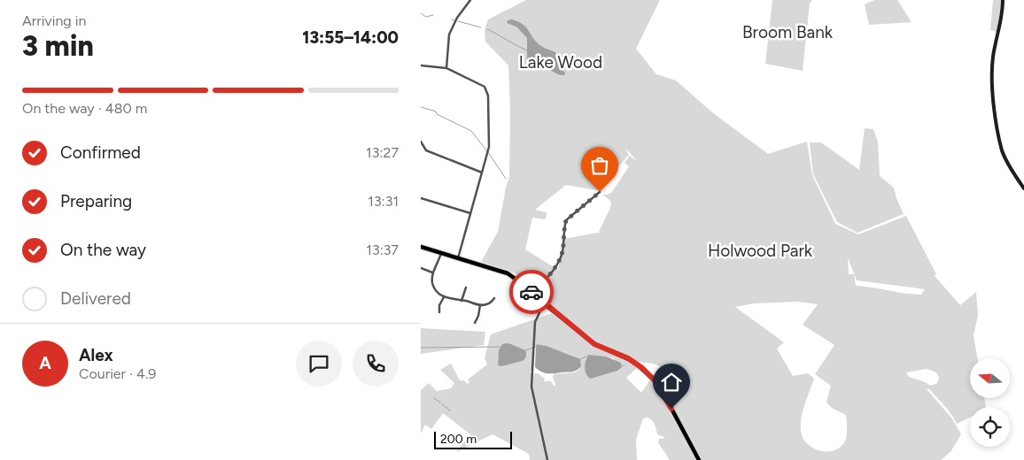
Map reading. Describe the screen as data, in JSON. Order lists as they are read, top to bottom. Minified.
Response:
{"parks":["Broom Bank","Lake Wood","Holwood Park"],"scale_bar":"200 m","north":"left","page":{"heading":["3 min","Arriving in","13:55–14:00"],"panel":["Alex","Courier · 4.9"],"bar":"On the way · 480 m","list":[["Confirmed","13:27"],["Preparing","13:31"],["On the way","13:37"],"Delivered"],"round":"A","scale":"200 m"}}
